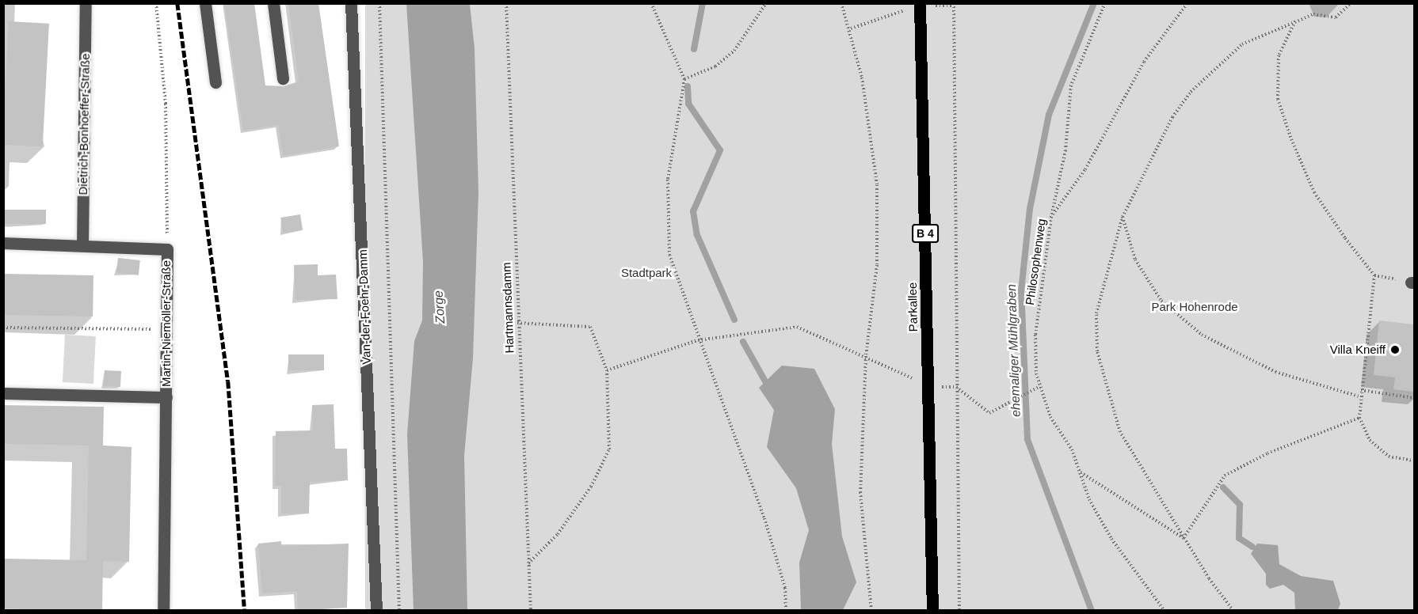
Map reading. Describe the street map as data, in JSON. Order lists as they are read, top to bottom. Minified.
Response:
{"streets":{"main road":["B 4","Parkallee"],"street":["Dietrich-Bonhoeffer-Straße","Van-der-Foehr-Damm","Martin-Niemöller-Straße"],"path":["Philosophenweg","Hartmannsdamm"]},"crossings":[["Dietrich-Bonhoeffer-Straße","Martin-Niemöller-Straße"]],"water":["Zorge","ehemaliger Mühlgraben"],"parks":["Stadtpark","Park Hohenrode"],"places":["Villa Kneiff"]}
